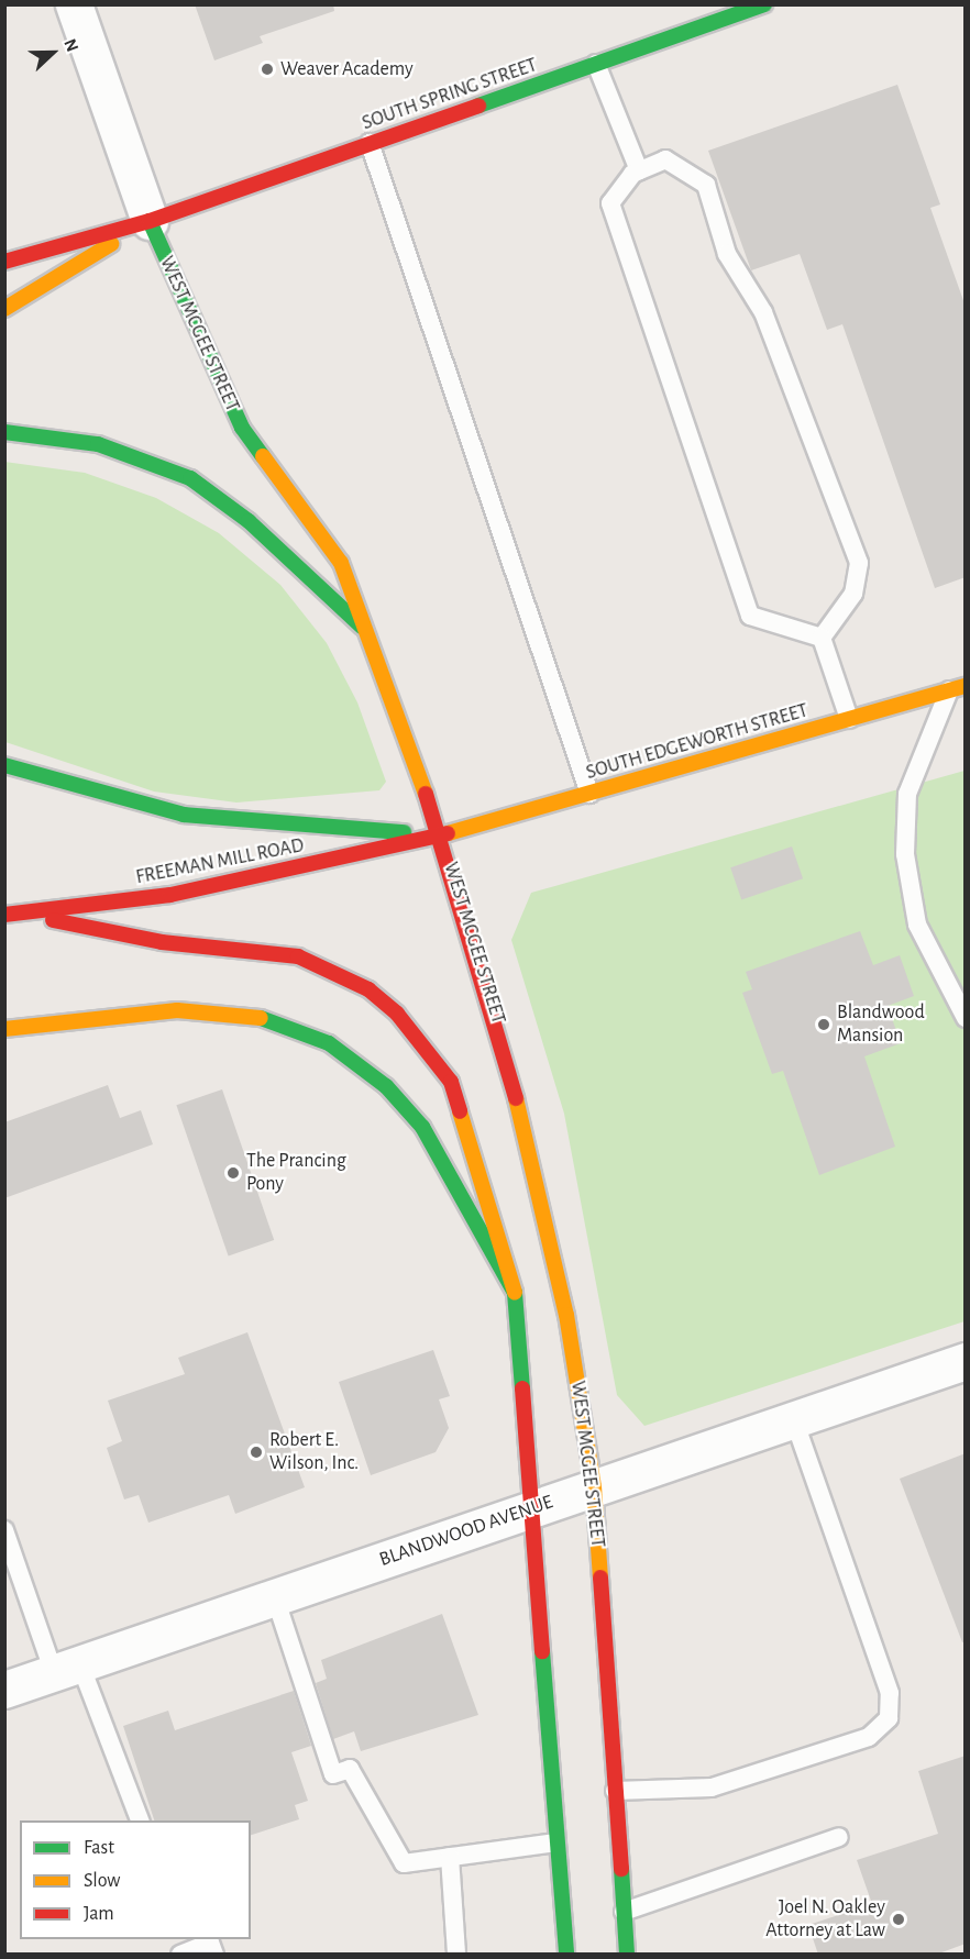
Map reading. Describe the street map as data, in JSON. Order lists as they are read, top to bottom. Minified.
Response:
{"streets":{"main road":["SOUTH SPRING STREET","WEST MCGEE STREET","SOUTH EDGEWORTH STREET","FREEMAN MILL ROAD"],"street":["BLANDWOOD AVENUE"]},"crossings":[["SOUTH SPRING STREET","WEST MCGEE STREET"],["WEST MCGEE STREET","SOUTH EDGEWORTH STREET"],["WEST MCGEE STREET","FREEMAN MILL ROAD"],["WEST MCGEE STREET","BLANDWOOD AVENUE"],["SOUTH EDGEWORTH STREET","FREEMAN MILL ROAD"]],"places":["Weaver Academy","Blandwood Mansion","The Prancing Pony","Robert E. Wilson, Inc.","Joel N. Oakley Attorney at Law"],"legend":["Fast","Slow","Jam"],"north":"right"}
